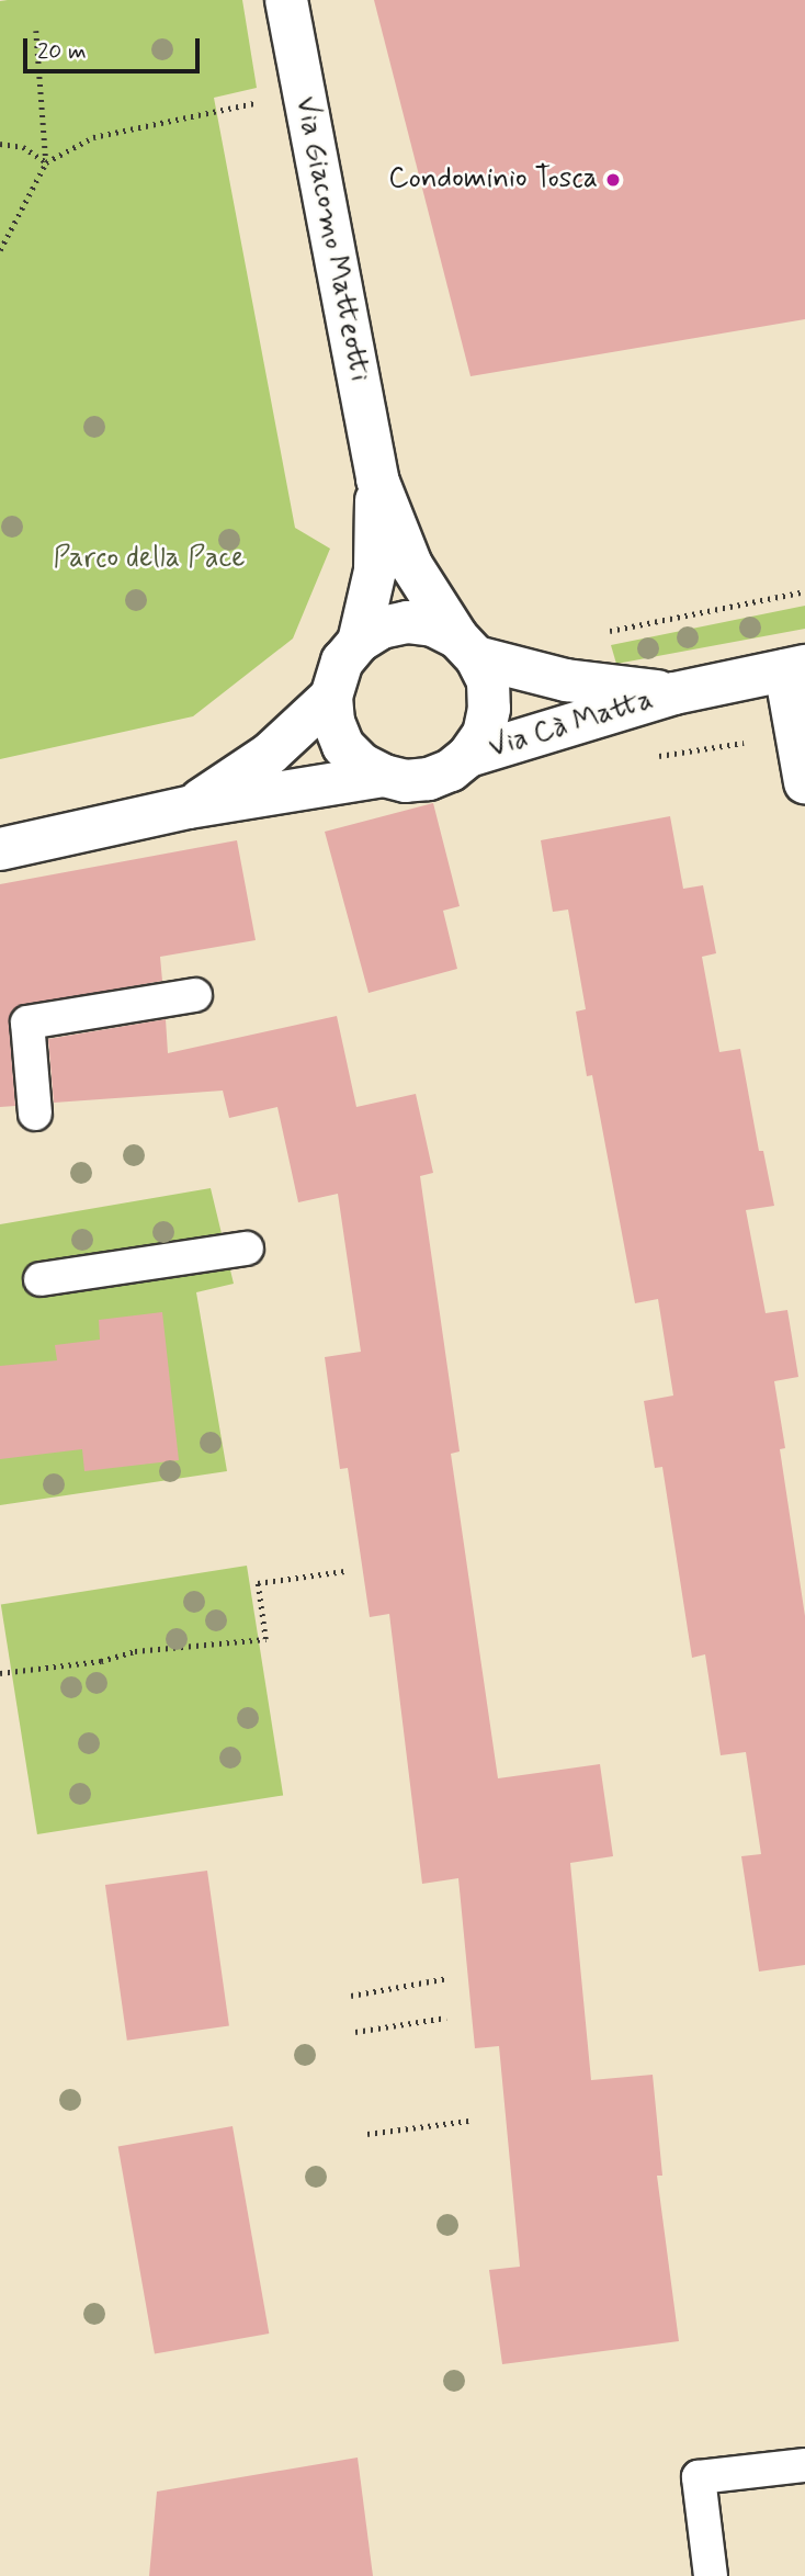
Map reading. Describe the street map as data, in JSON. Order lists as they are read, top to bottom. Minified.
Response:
{"streets":{"street":["Via Giacomo Matteotti","Via Cà Matta"]},"crossings":[["Via Giacomo Matteotti","Via Cà Matta"]],"parks":["Parco della Pace"],"places":["Condominio Tosca"],"scale_bar":"20 m"}
